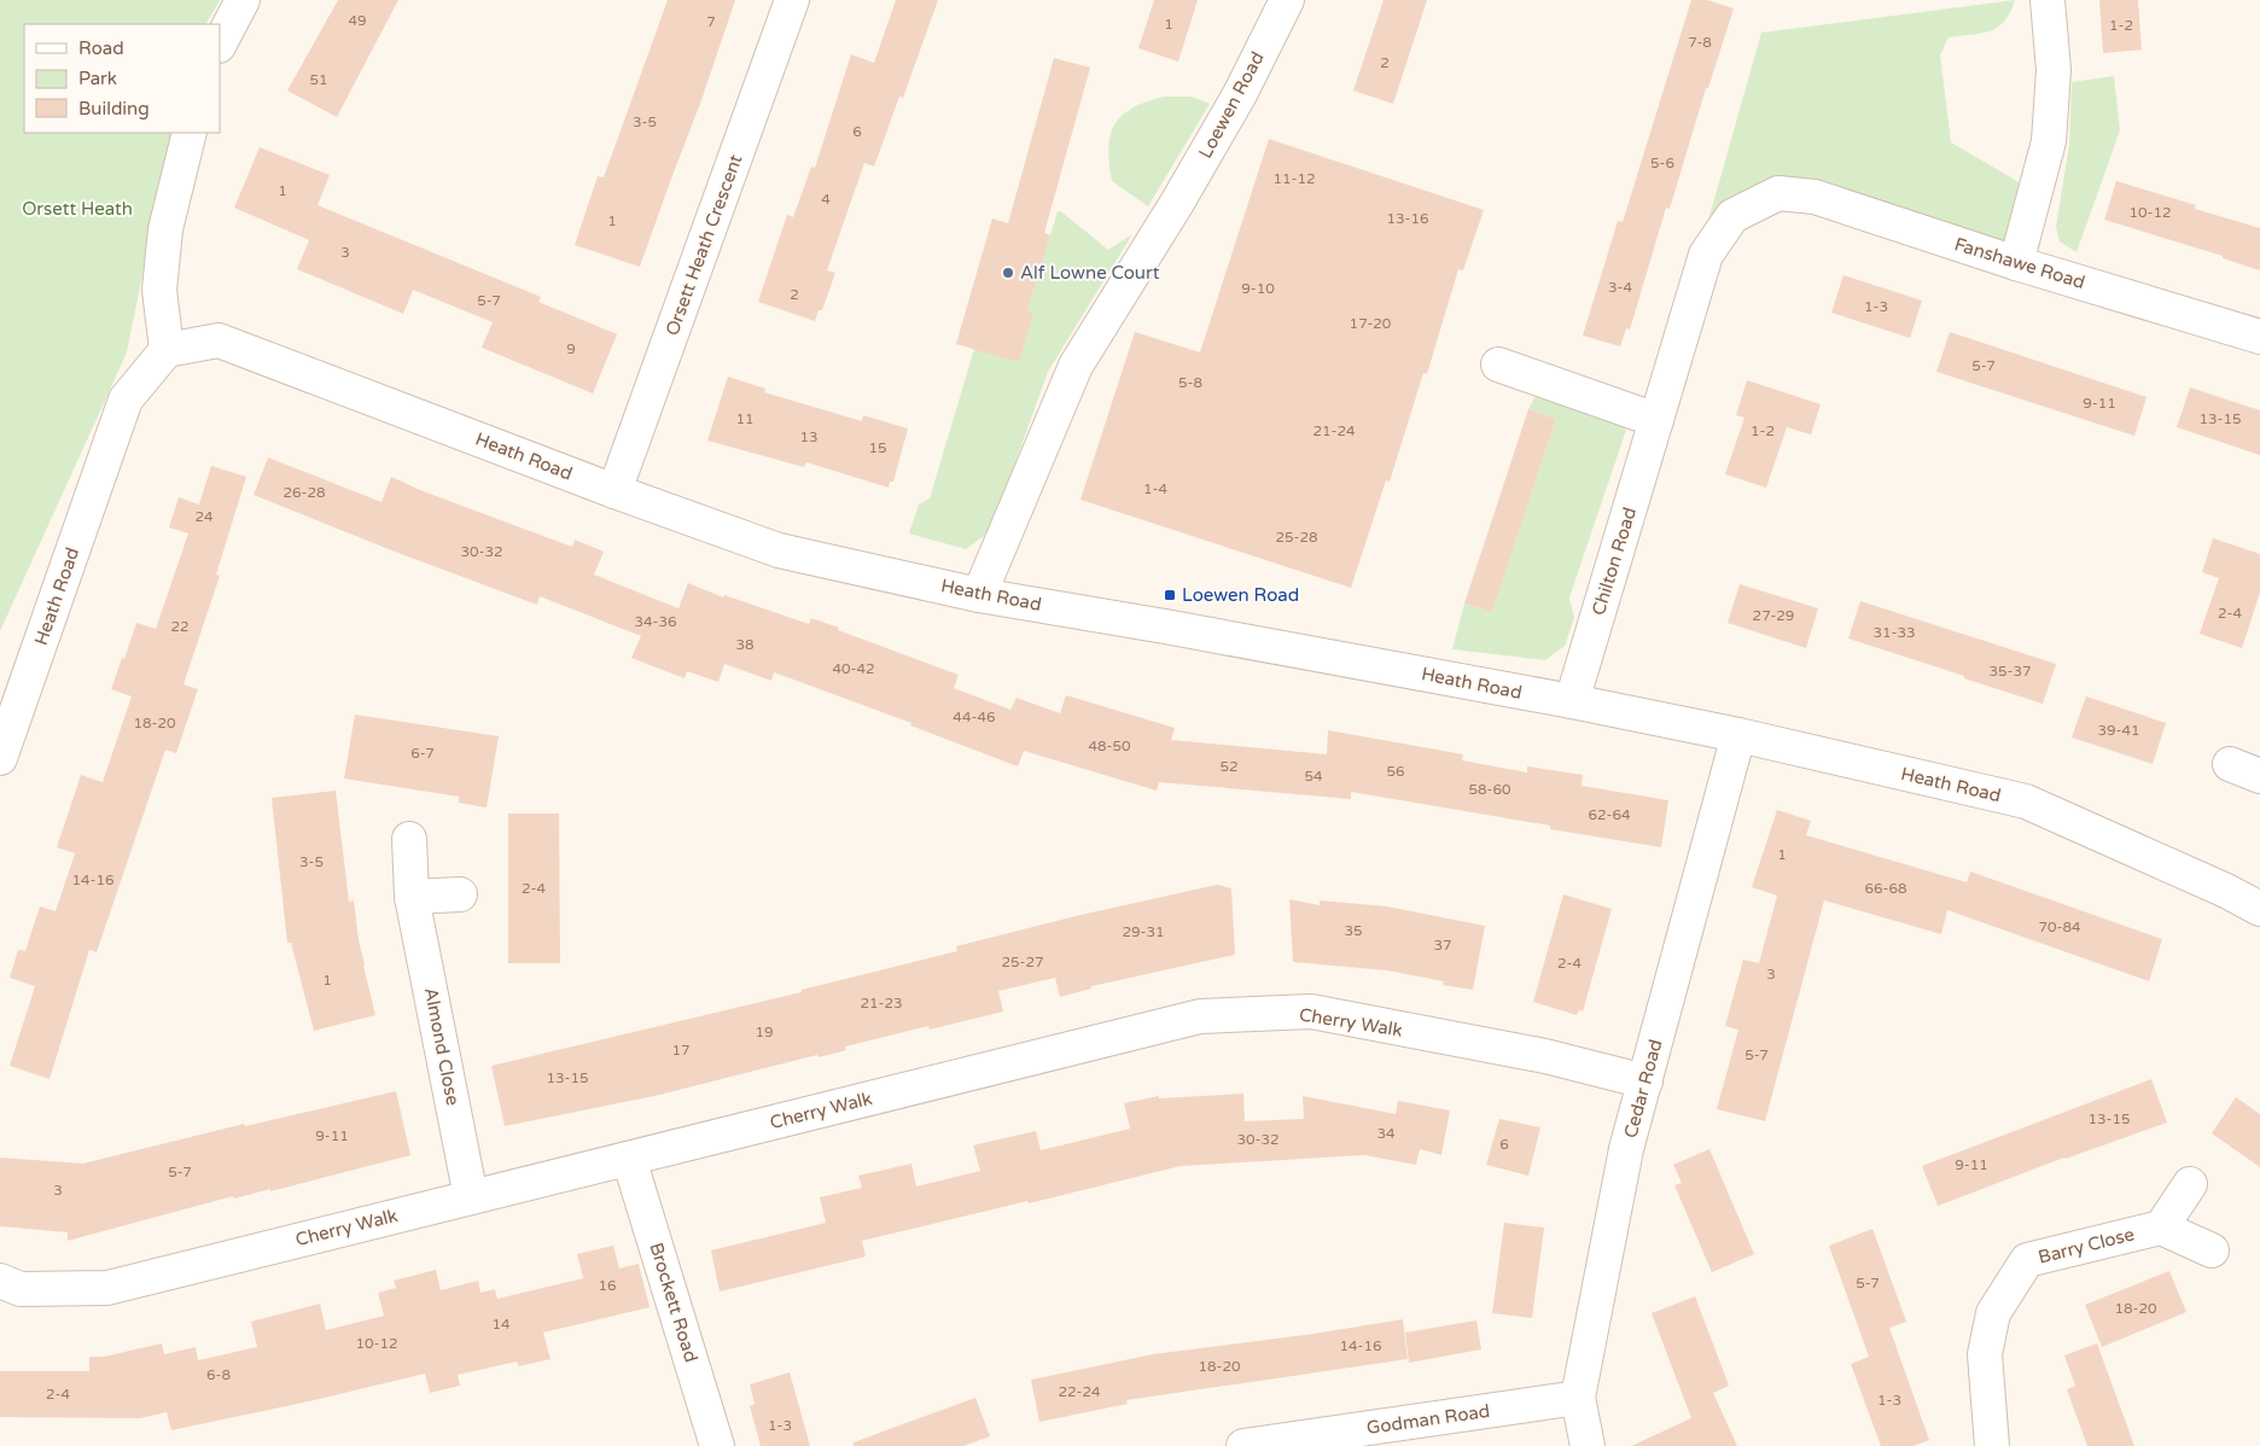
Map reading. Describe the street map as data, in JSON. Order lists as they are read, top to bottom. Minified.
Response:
{"streets":{"street":["Loewen Road","Orsett Heath Crescent","Fanshawe Road","Heath Road","Chilton Road","Cherry Walk","Almond Close","Cedar Road","Barry Close","Brockett Road","Godman Road"]},"crossings":[["Loewen Road","Heath Road"],["Orsett Heath Crescent","Heath Road"],["Fanshawe Road","Chilton Road"],["Heath Road","Chilton Road"],["Heath Road","Cedar Road"],["Cherry Walk","Almond Close"],["Cherry Walk","Cedar Road"],["Cherry Walk","Brockett Road"],["Cedar Road","Godman Road"]],"parks":["Orsett Heath"],"places":{"other":["Alf Lowne Court"],"transit":["Loewen Road"]},"house_numbers":["49","7","1","1-2","7-8","2","51","3-5","6","5-6","11-12","1","4","10-12","13-16","1","3","3-4","9-10","2","5-7","1-3","17-20","9","5-7","5-8","9-11","11","13-15","21-24","1-2","13","15","1-4","26-28","24","25-28","30-32","2-4","27-29","34-36","22","31-33","38","40-42","35-37","44-46","18-20","39-41","48-50","6-7","52","56","54","58-60","62-64","1","3-5","14-16","2-4","66-68","70-84","35","29-31","37","25-27","2-4","3","1","21-23","19","17","5-7","13-15","13-15","34","9-11","30-32","6","9-11","5-7","3","5-7","16","18-20","14","10-12","14-16","18-20","6-8","22-24","2-4","1-3","1-3"],"legend":["Road","Park","Building"]}
